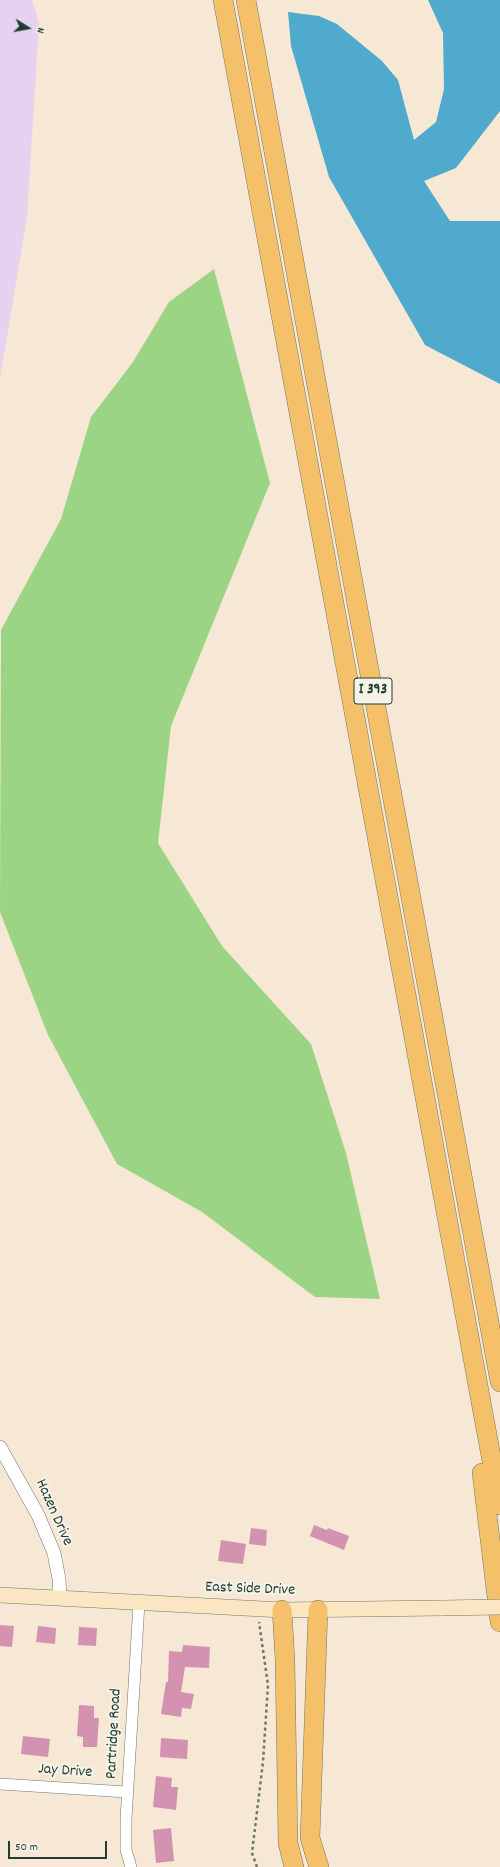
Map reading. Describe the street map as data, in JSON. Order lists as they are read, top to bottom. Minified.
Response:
{"streets":{"highway":["I 393"],"main road":["East Side Drive"],"street":["Hazen Drive","Partridge Road","Jay Drive"]},"crossings":[["Hazen Drive","East Side Drive"],["East Side Drive","Partridge Road"],["Partridge Road","Jay Drive"]],"scale_bar":"50 m","north":"right"}
